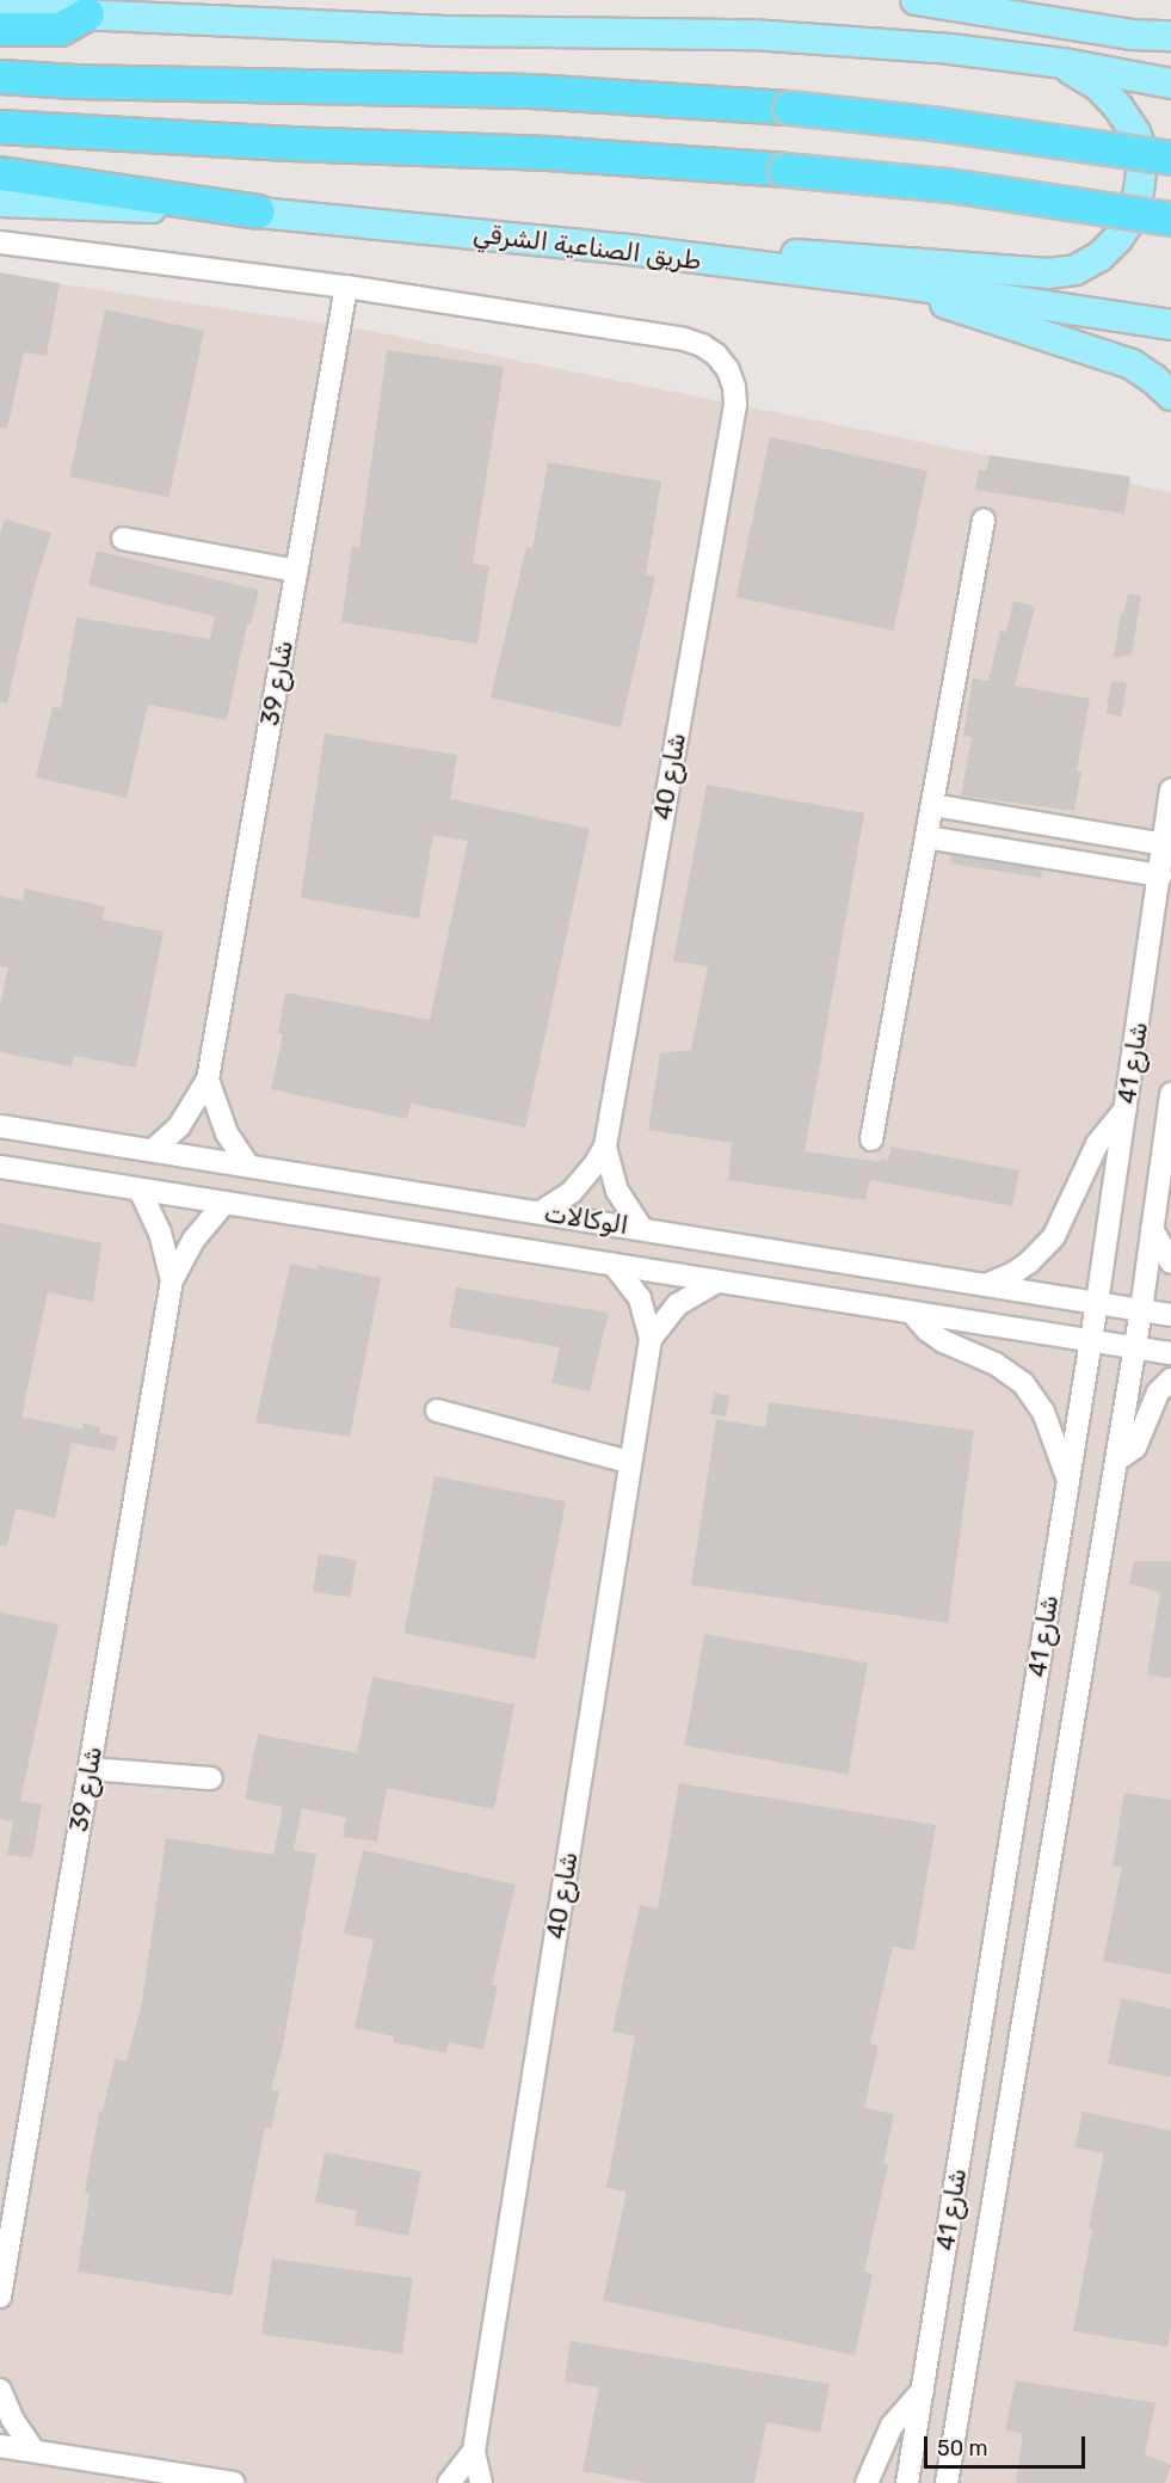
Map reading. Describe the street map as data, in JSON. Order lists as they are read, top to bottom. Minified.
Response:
{"streets":{"main road":["طريق الصناعية الشرقي"],"street":["شارع 39","شارع 40","شارع 41","الوكالات"]},"crossings":[["شارع 39","شارع 40"],["شارع 39","الوكالات"],["شارع 40","الوكالات"],["شارع 41","الوكالات"]],"scale_bar":"50 m"}
